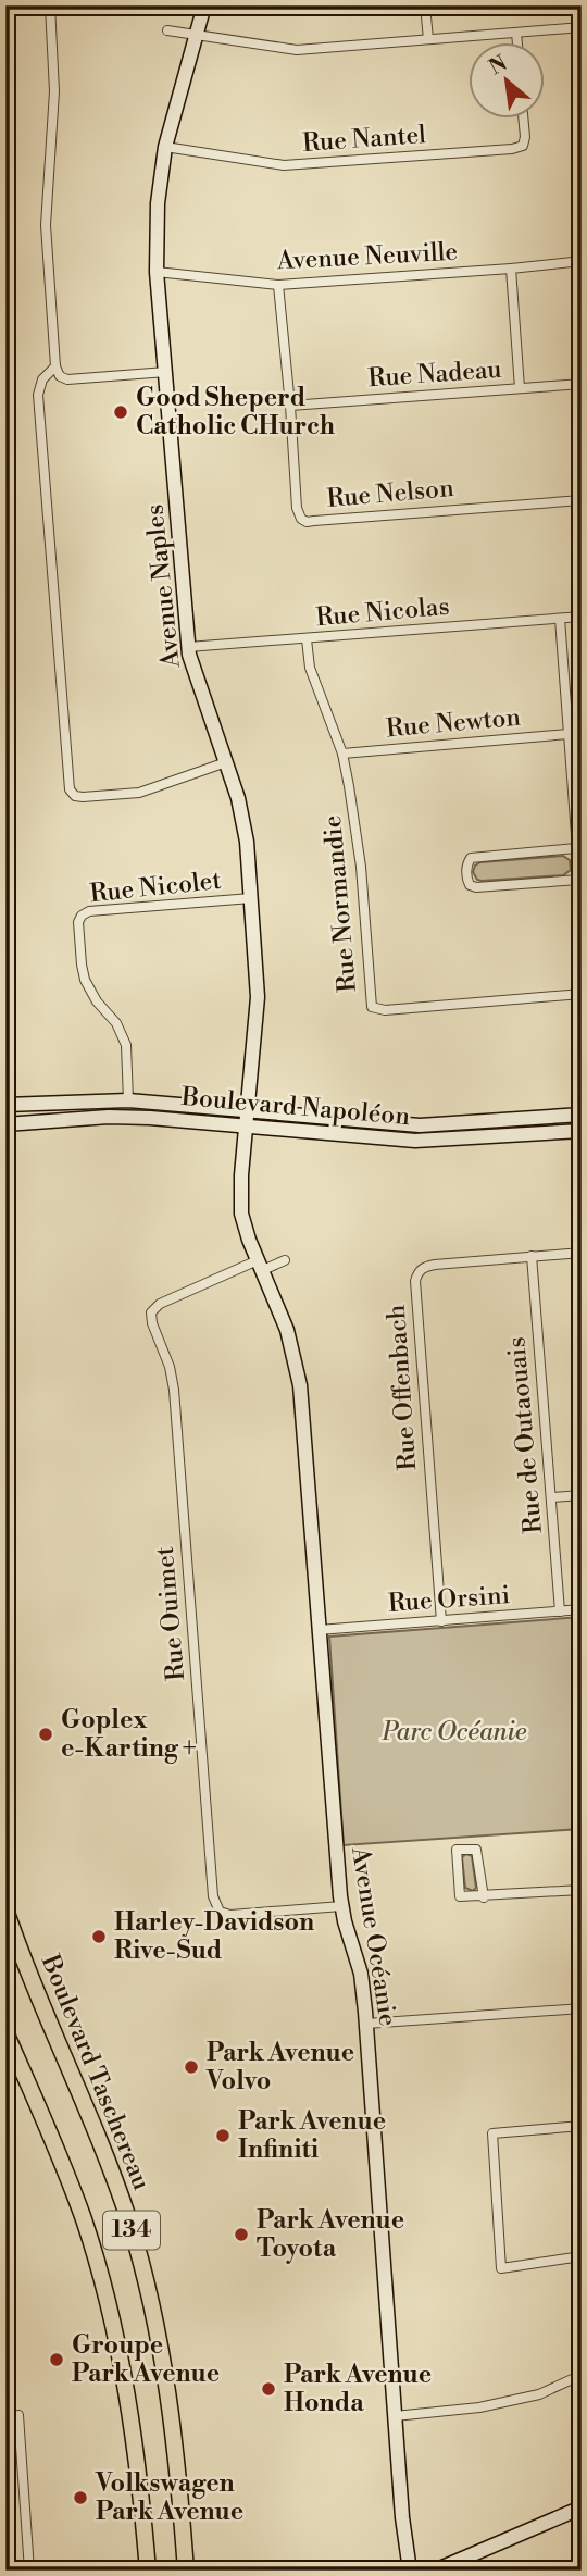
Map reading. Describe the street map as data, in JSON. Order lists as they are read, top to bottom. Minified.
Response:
{"streets":{"main road":["Boulevard Taschereau","134"],"street":["Rue Nantel","Avenue Neuville","Rue Nadeau","Rue Nelson","Avenue Naples","Rue Nicolas","Rue Newton","Rue Nicolet","Rue Normandie","Boulevard Napoléon","Rue Offenbach","Rue de Outaouais","Rue Orsini","Rue Ouimet","Avenue Océanie"]},"crossings":[["Rue Nantel","Avenue Naples"],["Avenue Neuville","Rue Nelson"],["Avenue Neuville","Avenue Naples"],["Rue Nadeau","Rue Nelson"],["Avenue Naples","Rue Nicolas"],["Avenue Naples","Rue Nicolet"],["Avenue Naples","Boulevard Napoléon"],["Avenue Naples","Avenue Océanie"],["Rue Nicolas","Rue Normandie"],["Rue Newton","Rue Normandie"],["Rue Nicolet","Boulevard Napoléon"],["Boulevard Napoléon","Avenue Océanie"],["Rue Offenbach","Rue de Outaouais"],["Rue Offenbach","Rue Orsini"],["Rue de Outaouais","Rue Orsini"],["Rue Orsini","Avenue Océanie"],["Rue Ouimet","Avenue Océanie"]],"parks":["Parc Océanie"],"places":["Good Sheperd Catholic CHurch","Goplex e-Karting +","Harley-Davidson Rive-Sud","Park Avenue Volvo","Park Avenue Infiniti","Park Avenue Toyota","Groupe Park Avenue","Park Avenue Honda","Volkswagen Park Avenue"],"north":"top left"}
